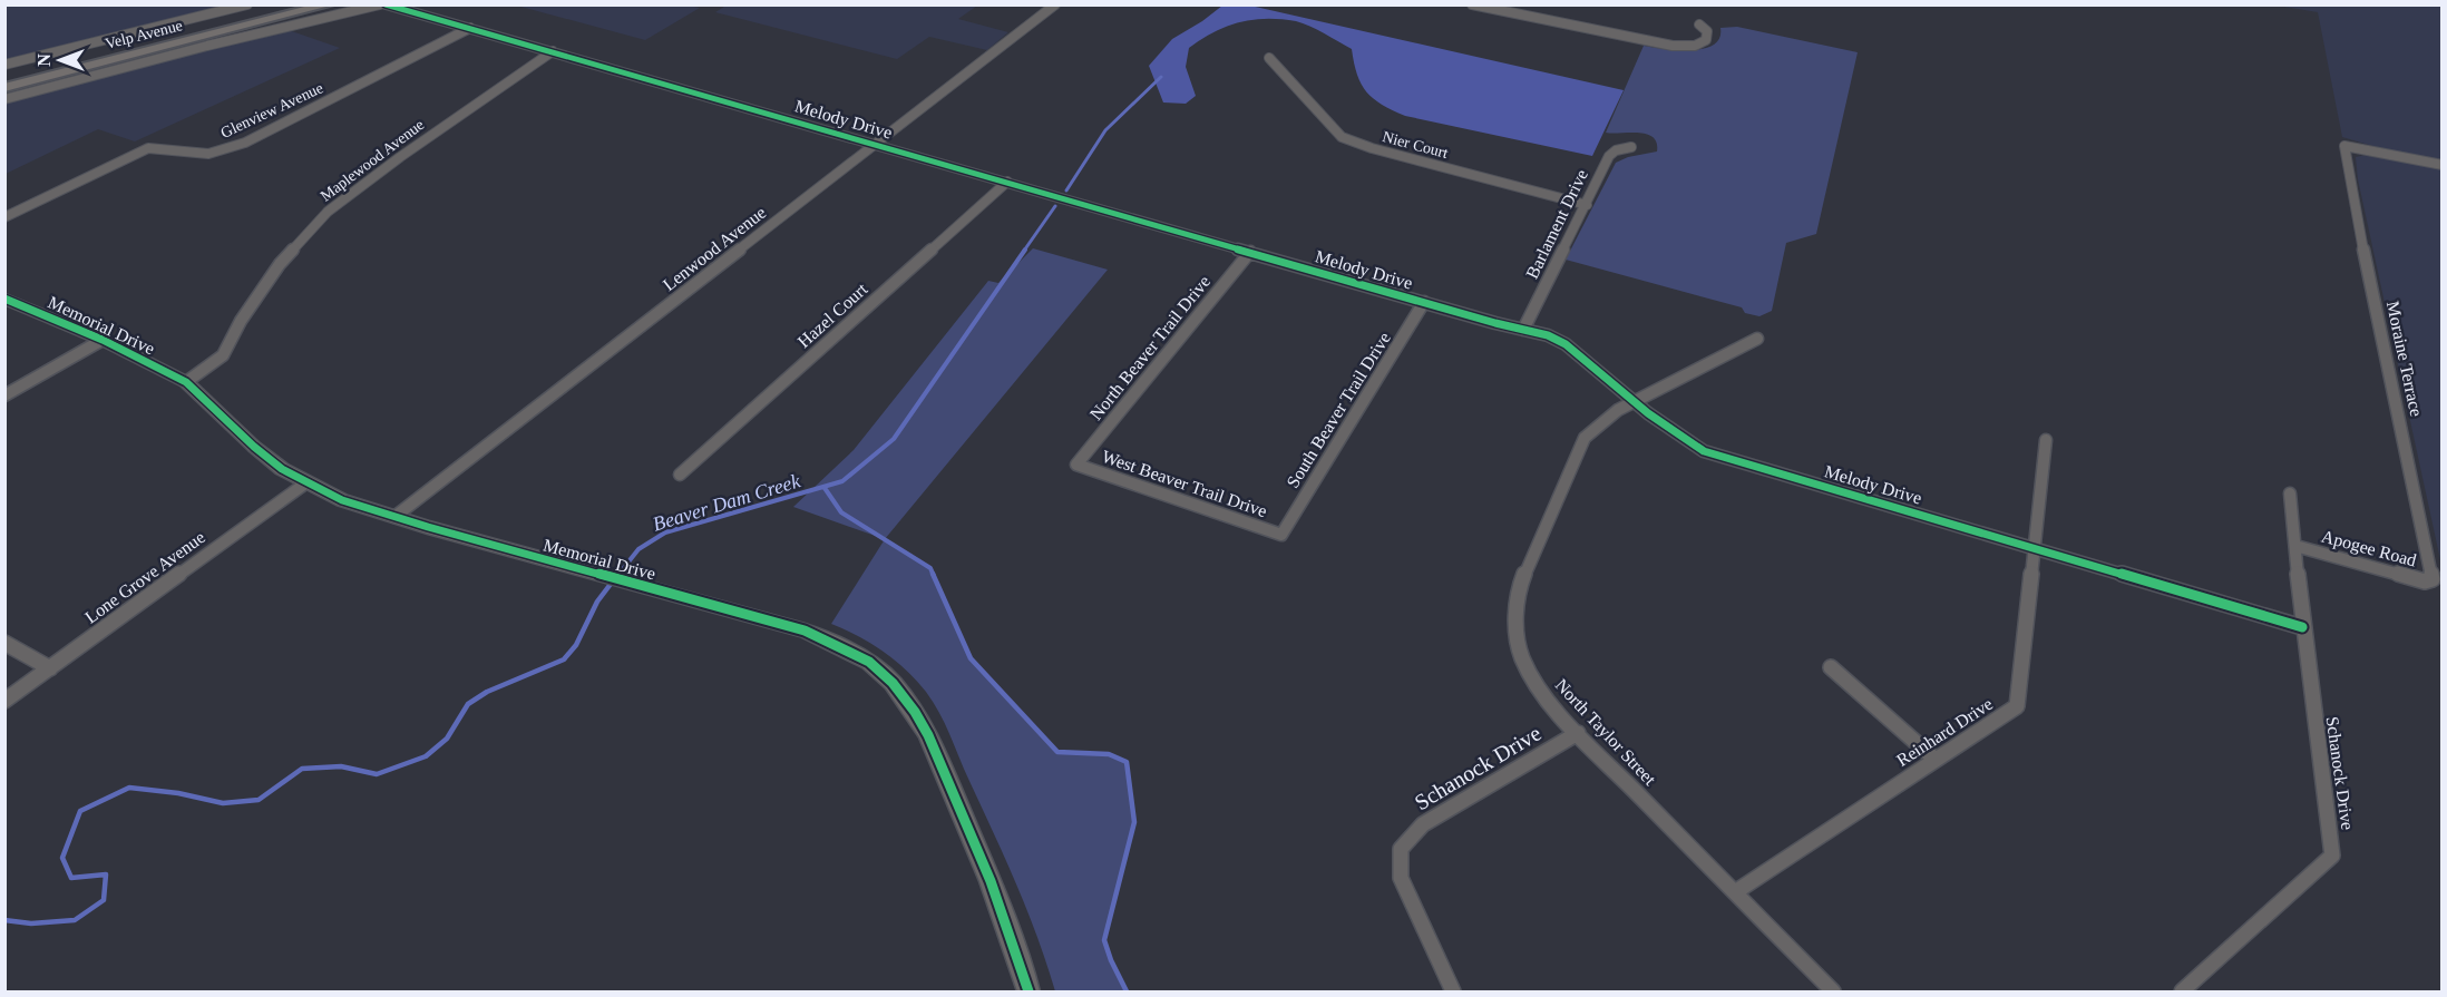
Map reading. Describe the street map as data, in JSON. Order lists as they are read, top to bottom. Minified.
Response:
{"streets":{"main road":["Velp Avenue"],"street":["Glenview Avenue","Melody Drive","Nier Court","Maplewood Avenue","Barlament Drive","Lenwood Avenue","Hazel Court","Memorial Drive","North Beaver Trail Drive","Moraine Terrace","South Beaver Trail Drive","West Beaver Trail Drive","Apogee Road","Lone Grove Avenue","North Taylor Street","Reinhard Drive","Schanock Drive"]},"crossings":[["Glenview Avenue","Melody Drive"],["Melody Drive","Maplewood Avenue"],["Melody Drive","Barlament Drive"],["Melody Drive","Lenwood Avenue"],["Melody Drive","Hazel Court"],["Melody Drive","North Beaver Trail Drive"],["Melody Drive","South Beaver Trail Drive"],["Melody Drive","North Taylor Street"],["Melody Drive","Reinhard Drive"],["Melody Drive","Schanock Drive"],["Nier Court","Barlament Drive"],["Maplewood Avenue","Memorial Drive"],["Lenwood Avenue","Memorial Drive"],["Memorial Drive","Lone Grove Avenue"],["North Beaver Trail Drive","West Beaver Trail Drive"],["Moraine Terrace","Apogee Road"],["South Beaver Trail Drive","West Beaver Trail Drive"],["Apogee Road","Schanock Drive"],["North Taylor Street","Reinhard Drive"],["North Taylor Street","Schanock Drive"]],"water":["Beaver Dam Creek"],"north":"left"}
